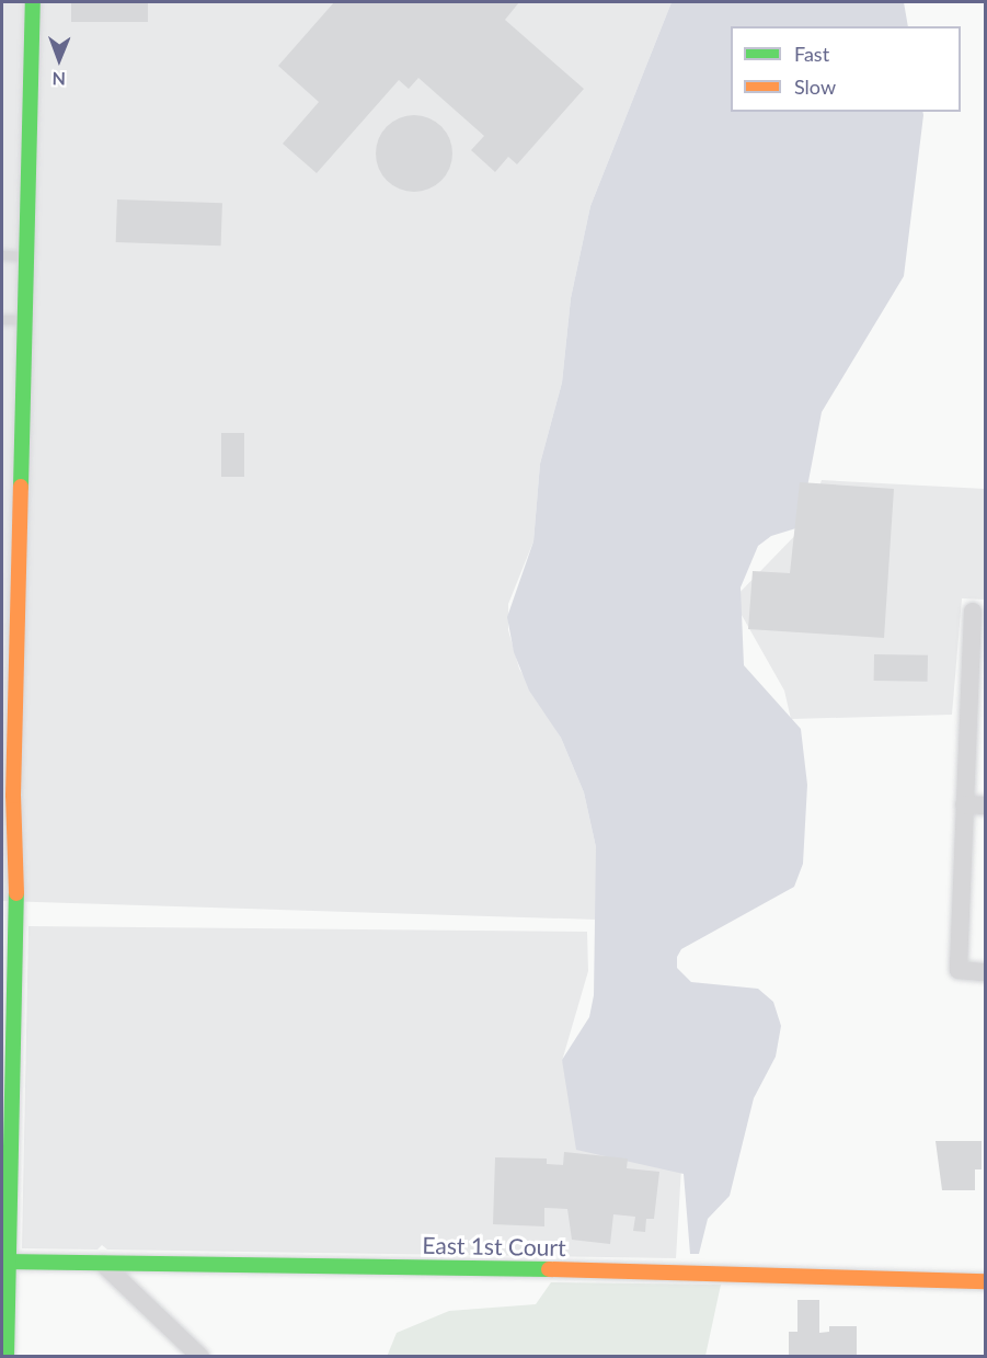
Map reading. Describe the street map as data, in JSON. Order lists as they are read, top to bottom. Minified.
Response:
{"streets":{"street":["East 1st Court"]},"legend":["Fast","Slow"],"north":"bottom"}
